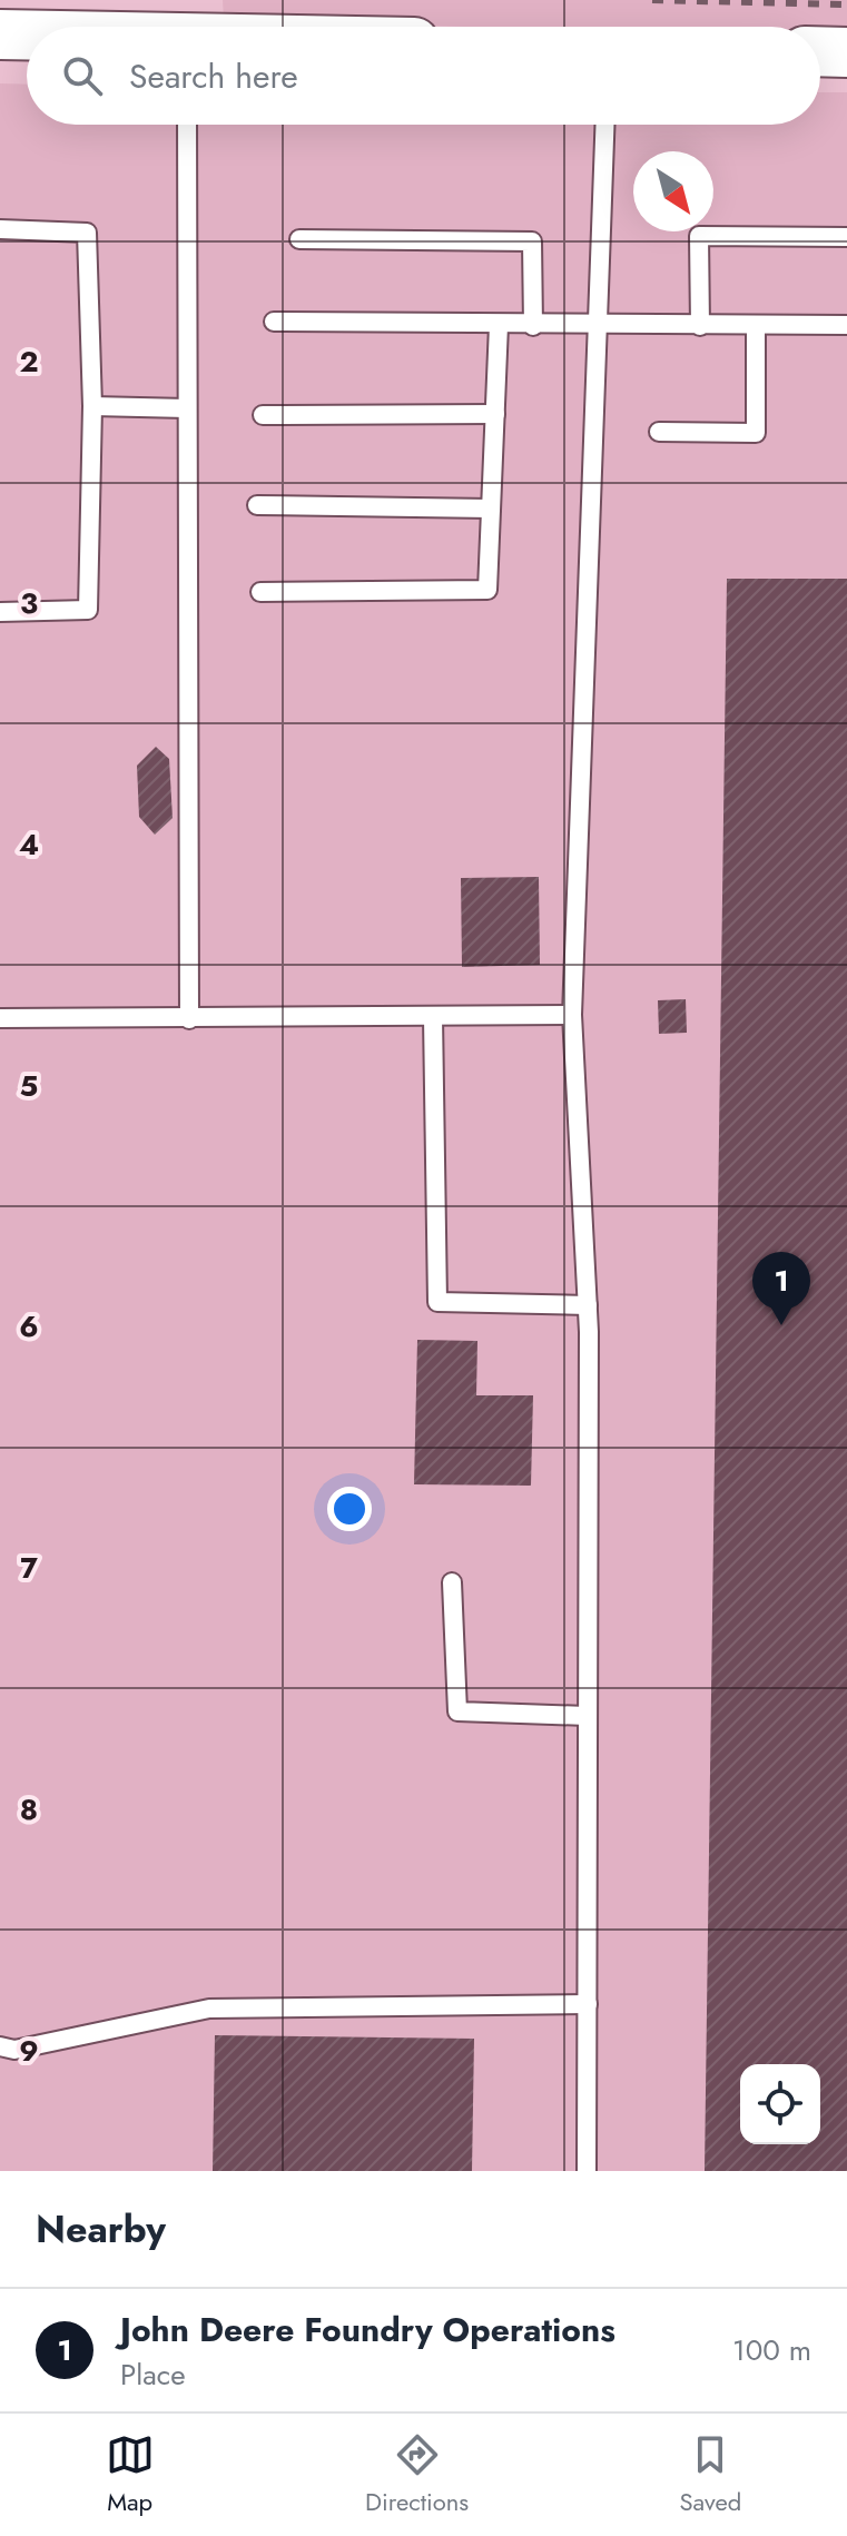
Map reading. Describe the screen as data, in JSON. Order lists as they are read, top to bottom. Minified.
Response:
{"north":"bottom right","page":{"search":"Search here","pins":"1","heading":"Nearby","list":[{"mark":"1","name":"John Deere Foundry Operations","note":"Place","value":"100 m"}],"nav":["Map","Directions","Saved"]},"grid":{"rows":["2","3","4","5","6","7","8","9"]}}
